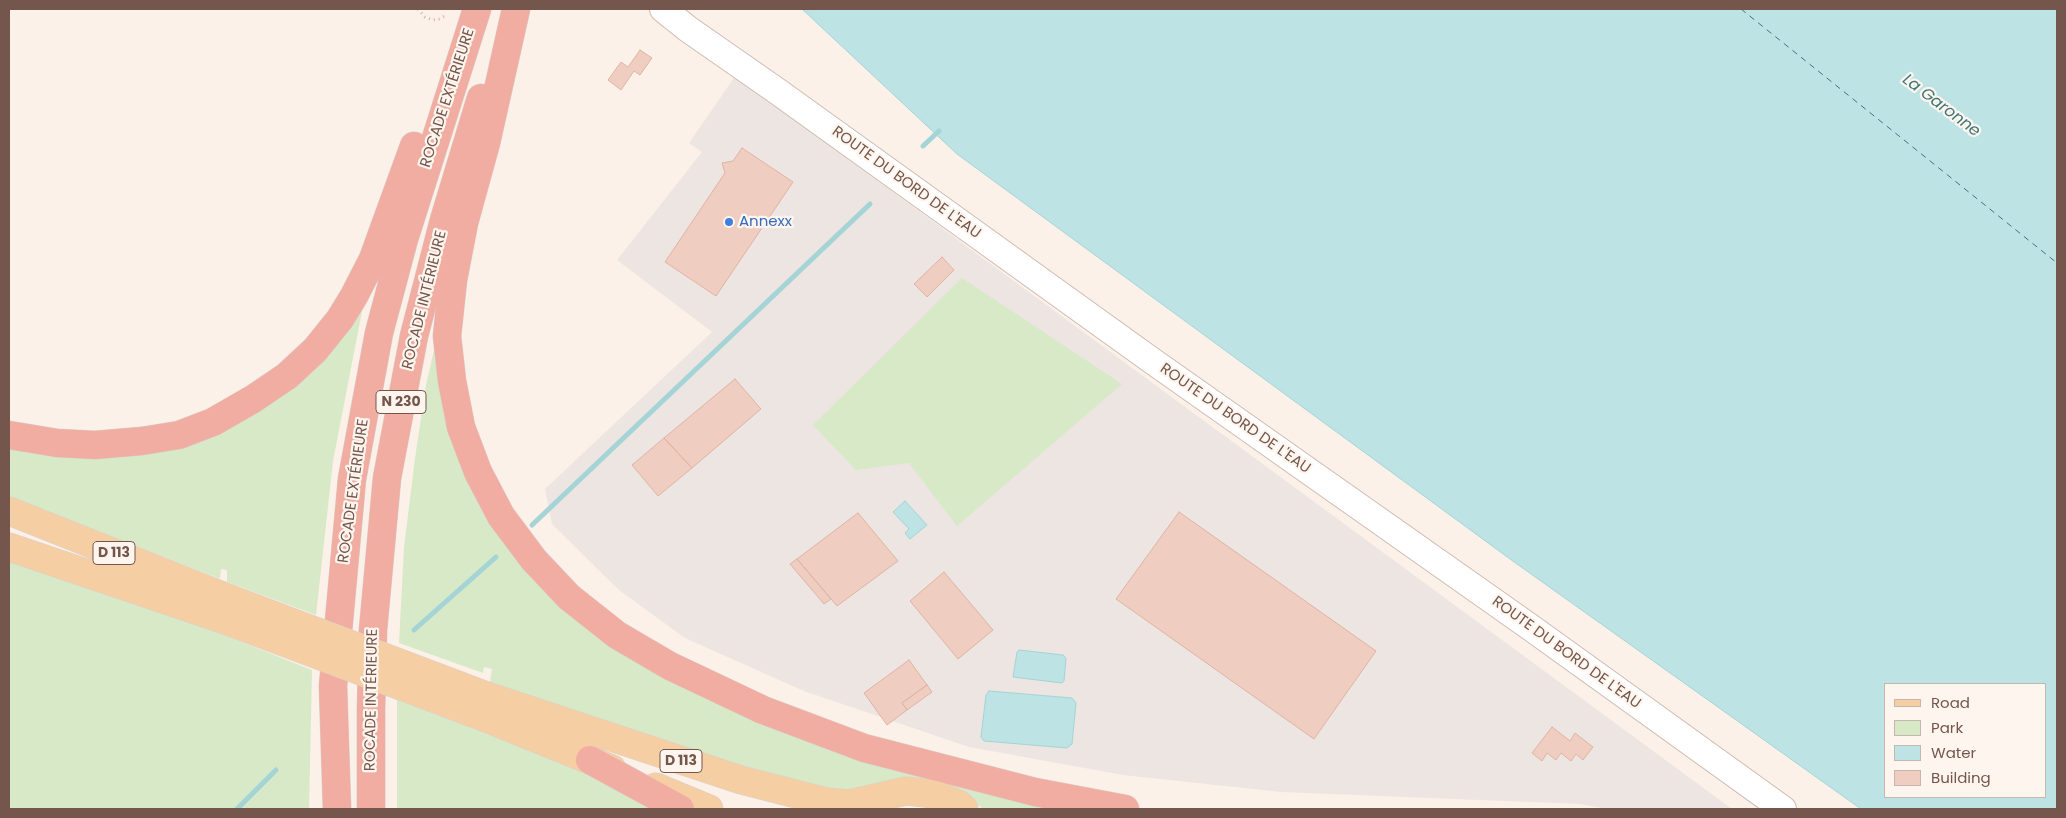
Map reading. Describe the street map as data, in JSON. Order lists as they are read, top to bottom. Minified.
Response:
{"streets":{"highway":["ROCADE EXTÉRIEURE","ROCADE INTÉRIEURE","N 230"],"main road":["D 113"],"street":["ROUTE DU BORD DE L'EAU"]},"water":["La Garonne"],"places":["Annexx"],"legend":["Road","Park","Water","Building"]}
